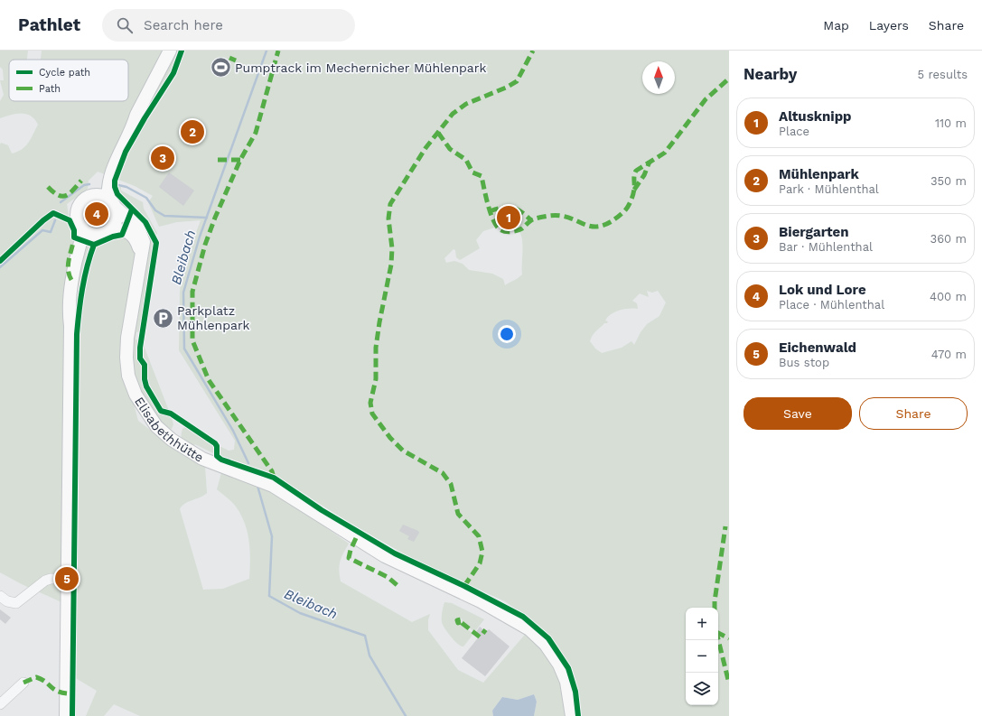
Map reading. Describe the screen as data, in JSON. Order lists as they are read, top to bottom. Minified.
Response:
{"streets":{"main road":["Elisabethhütte"]},"water":["Bleibach"],"places":{"sports":["Pumptrack im Mechernicher Mühlenpark"],"parking":["Parkplatz Mühlenpark"]},"legend":["Cycle path","Path"],"north":"top","page":{"header":"Pathlet","search":"Search here","nav":["Map","Layers","Share"],"heading":["Nearby","5 results"],"list":[{"mark":"1","name":"Altusknipp","note":"Place","value":"110 m"},{"mark":"2","name":"Mühlenpark","note":"Park · Mühlenthal","value":"350 m"},{"mark":"3","name":"Biergarten","note":"Bar · Mühlenthal","value":"360 m"},{"mark":"4","name":"Lok und Lore","note":"Place · Mühlenthal","value":"400 m"},{"mark":"5","name":"Eichenwald","note":"Bus stop","value":"470 m"}],"pins":["2","3","4","1","5"],"buttons":["Save","Share"],"map_buttons":["+","−"]}}
